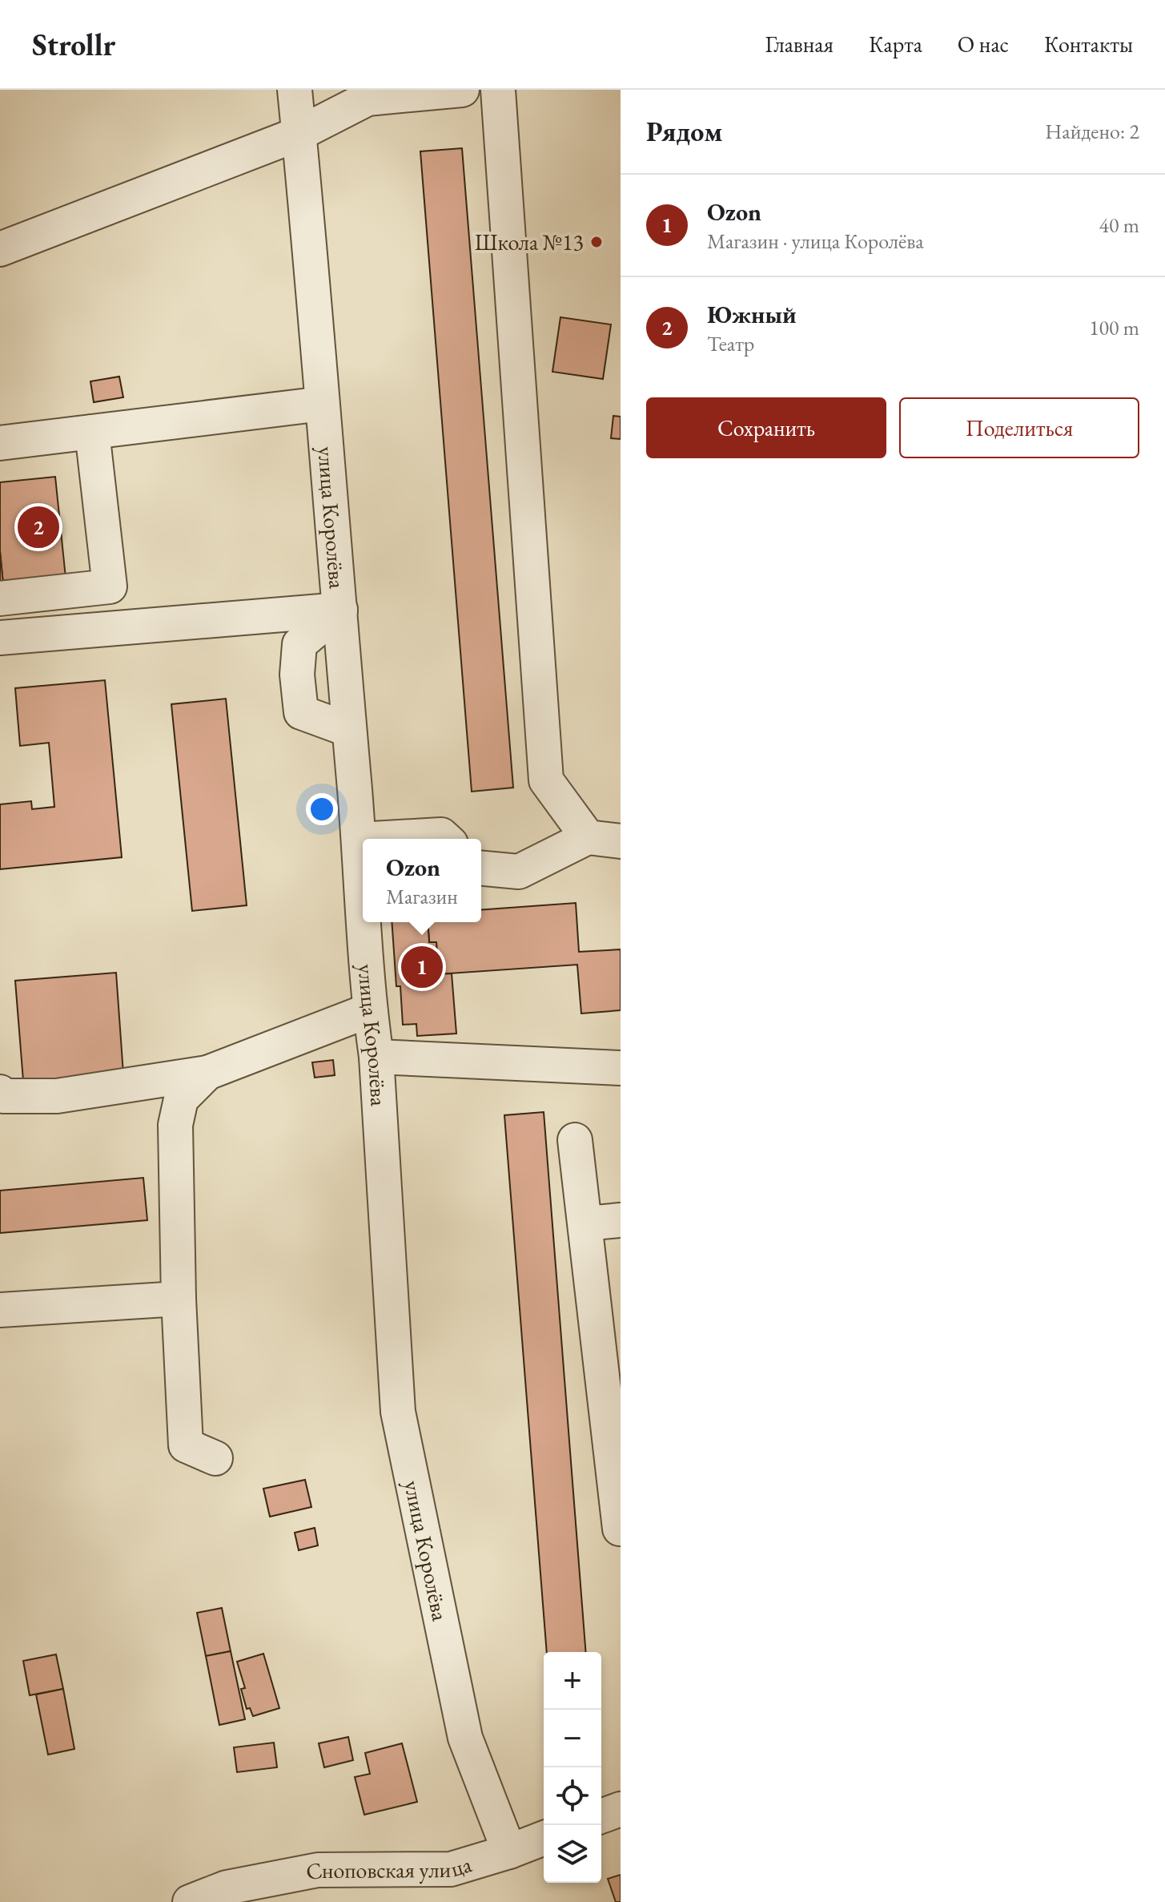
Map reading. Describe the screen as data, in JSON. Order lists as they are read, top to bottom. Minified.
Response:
{"streets":{"street":["улица Королёва","Сноповская улица"]},"crossings":[["улица Королёва","Сноповская улица"]],"places":["Школа №13"],"page":{"header":"Strollr","nav":["Главная","Карта","О нас","Контакты"],"heading":["Рядом","Найдено: 2"],"list":[{"mark":"1","name":"Ozon","note":"Магазин · улица Королёва","value":"40 m"},{"mark":"2","name":"Южный","note":"Театр","value":"100 m"}],"buttons":["Сохранить","Поделиться"],"pins":["2","1"],"popup":["Ozon","Магазин"],"map_buttons":["+","−"]}}
